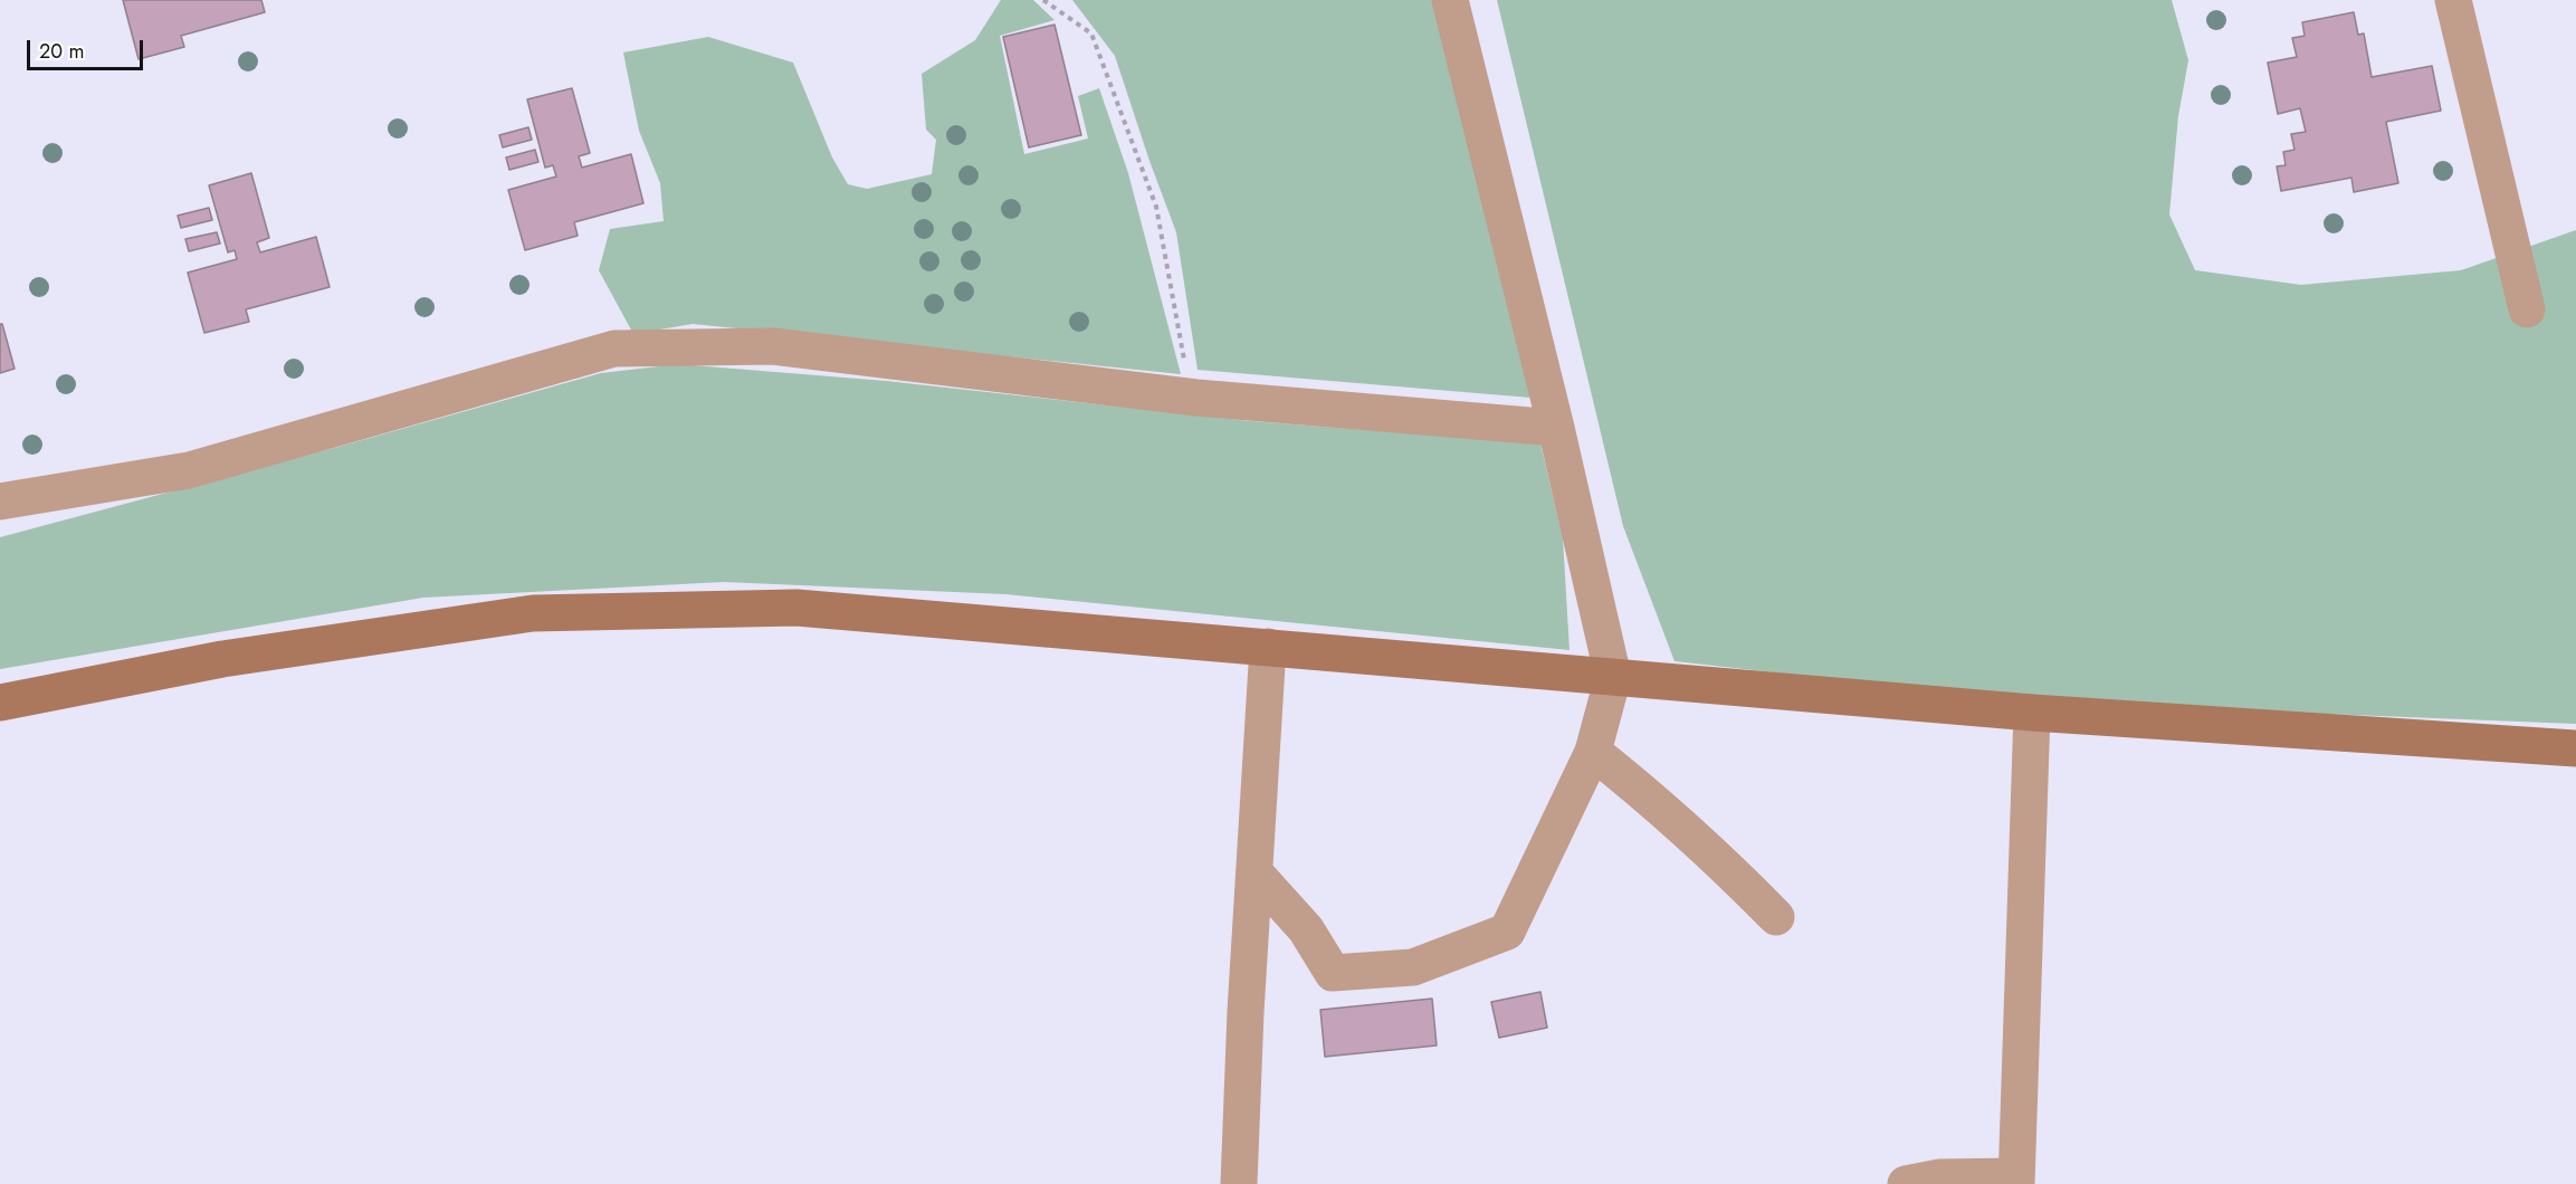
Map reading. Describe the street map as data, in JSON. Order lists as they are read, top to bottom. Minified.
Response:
{"scale_bar":"20 m"}
